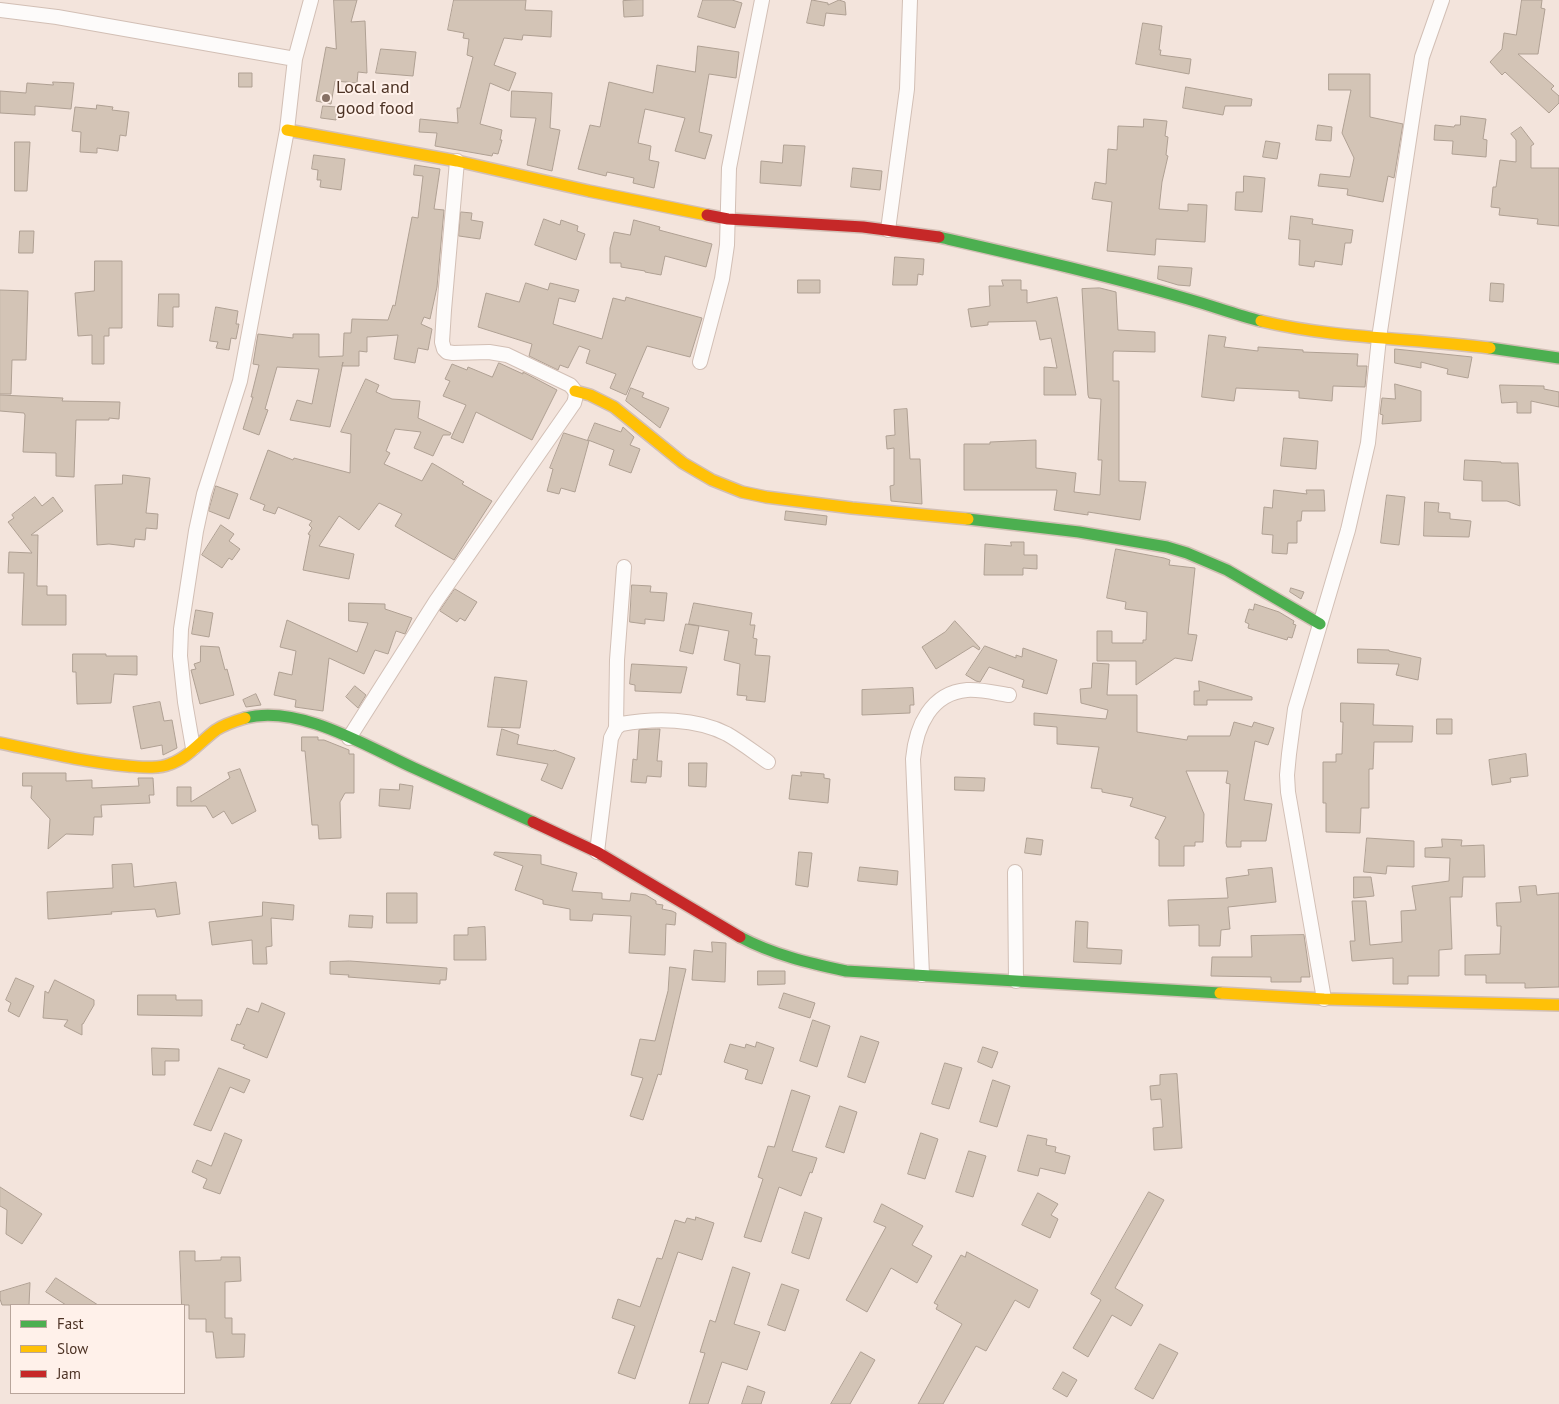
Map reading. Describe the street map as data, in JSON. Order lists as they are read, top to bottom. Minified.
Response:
{"places":["Local and good food"],"legend":["Fast","Slow","Jam"]}
